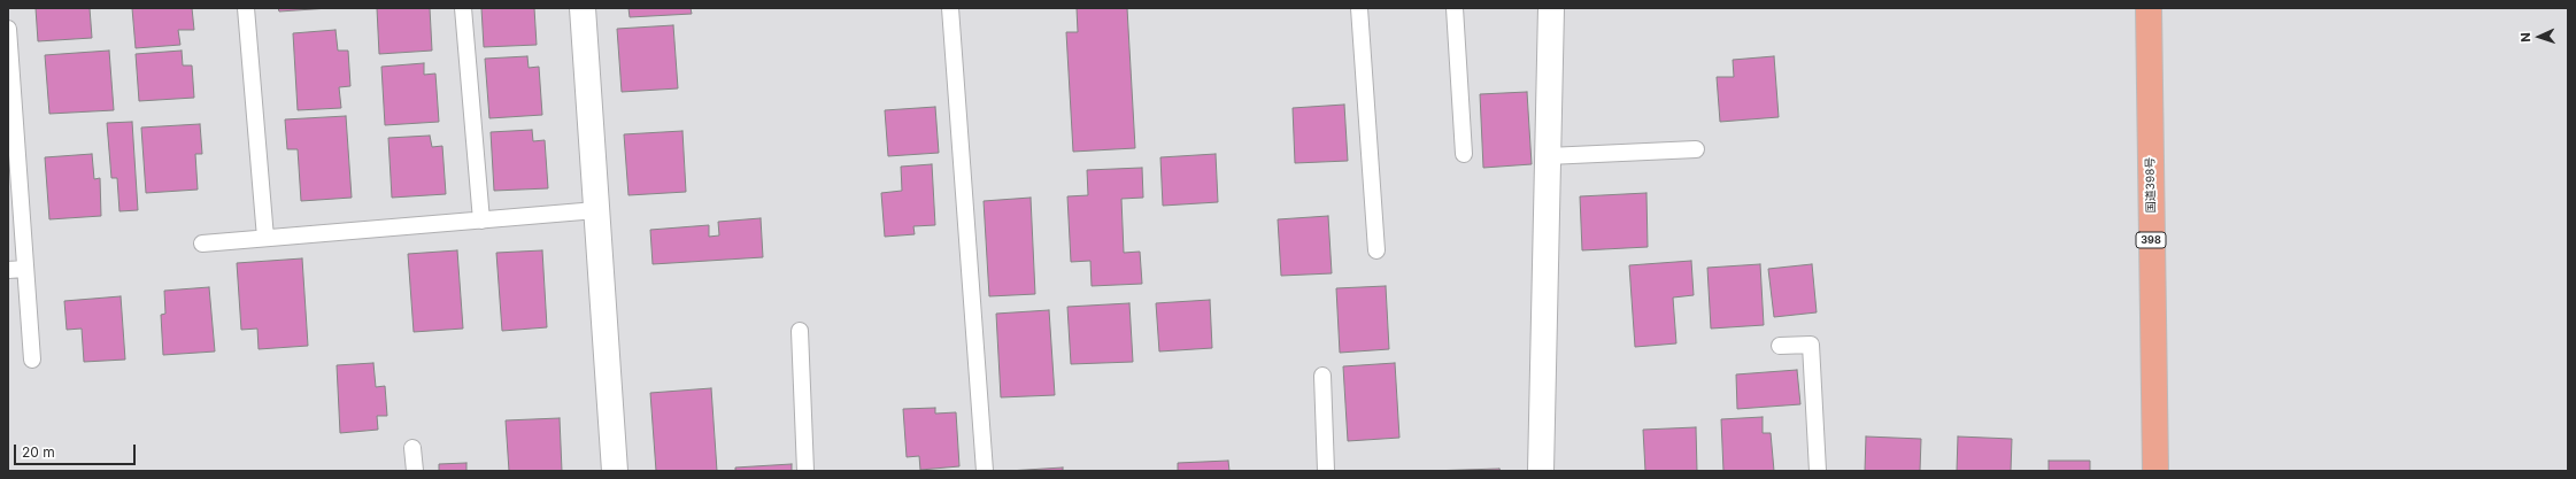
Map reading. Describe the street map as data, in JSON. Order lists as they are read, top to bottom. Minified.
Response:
{"streets":{"highway":["国道398号","398"]},"scale_bar":"20 m","north":"left"}
